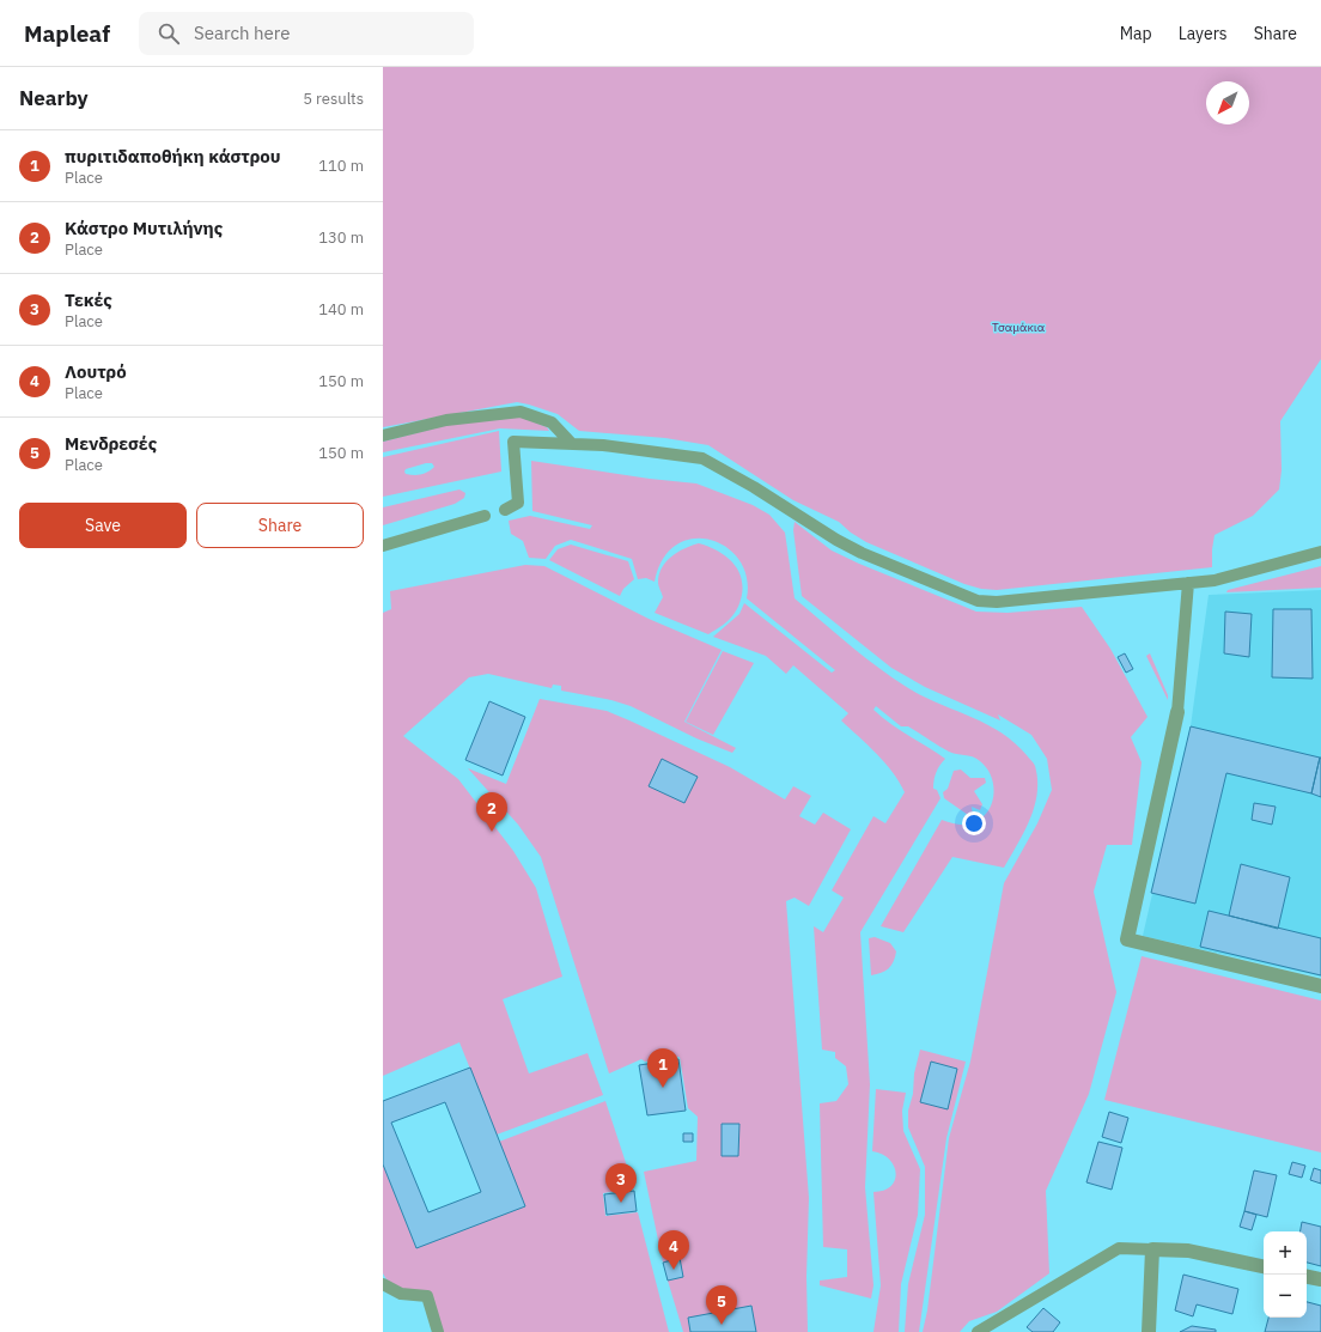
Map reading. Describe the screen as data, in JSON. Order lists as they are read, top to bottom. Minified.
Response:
{"parks":["Τσαμάκια"],"north":"bottom left","page":{"header":"Mapleaf","search":"Search here","nav":["Map","Layers","Share"],"heading":["Nearby","5 results"],"list":[{"mark":"1","name":"πυριτιδαποθήκη κάστρου","note":"Place","value":"110 m"},{"mark":"2","name":"Κάστρο Μυτιλήνης","note":"Place","value":"130 m"},{"mark":"3","name":"Τεκές","note":"Place","value":"140 m"},{"mark":"4","name":"Λουτρό","note":"Place","value":"150 m"},{"mark":"5","name":"Μενδρεσές","note":"Place","value":"150 m"}],"buttons":["Save","Share"],"pins":["2","1","3","4","5"],"map_buttons":["+","−"]}}
